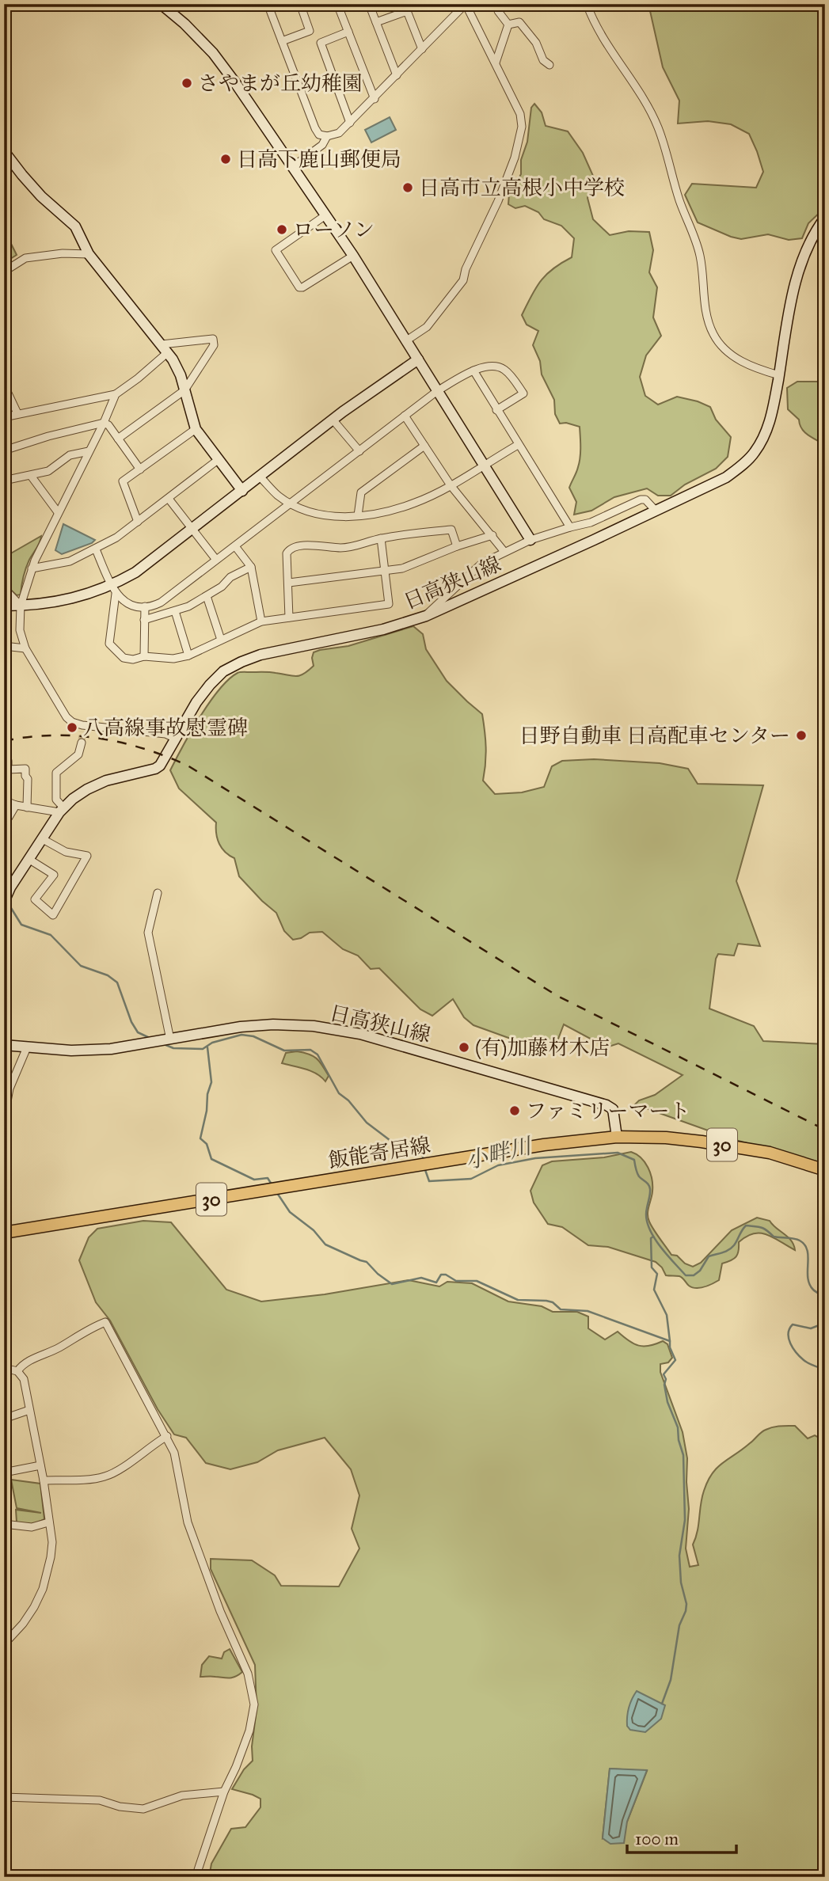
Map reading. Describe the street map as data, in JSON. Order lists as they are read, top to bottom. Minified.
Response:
{"streets":{"main road":["日高狭山線","30","飯能寄居線"]},"crossings":[["日高狭山線","飯能寄居線"]],"water":["小畔川"],"places":["さやまが丘幼稚園","日高下鹿山郵便局","日高市立高根小中学校","ローソン","八高線事故慰霊碑","日野自動車 日高配車センター","(有)加藤材木店","ファミリーマート"],"scale_bar":"100 m"}
